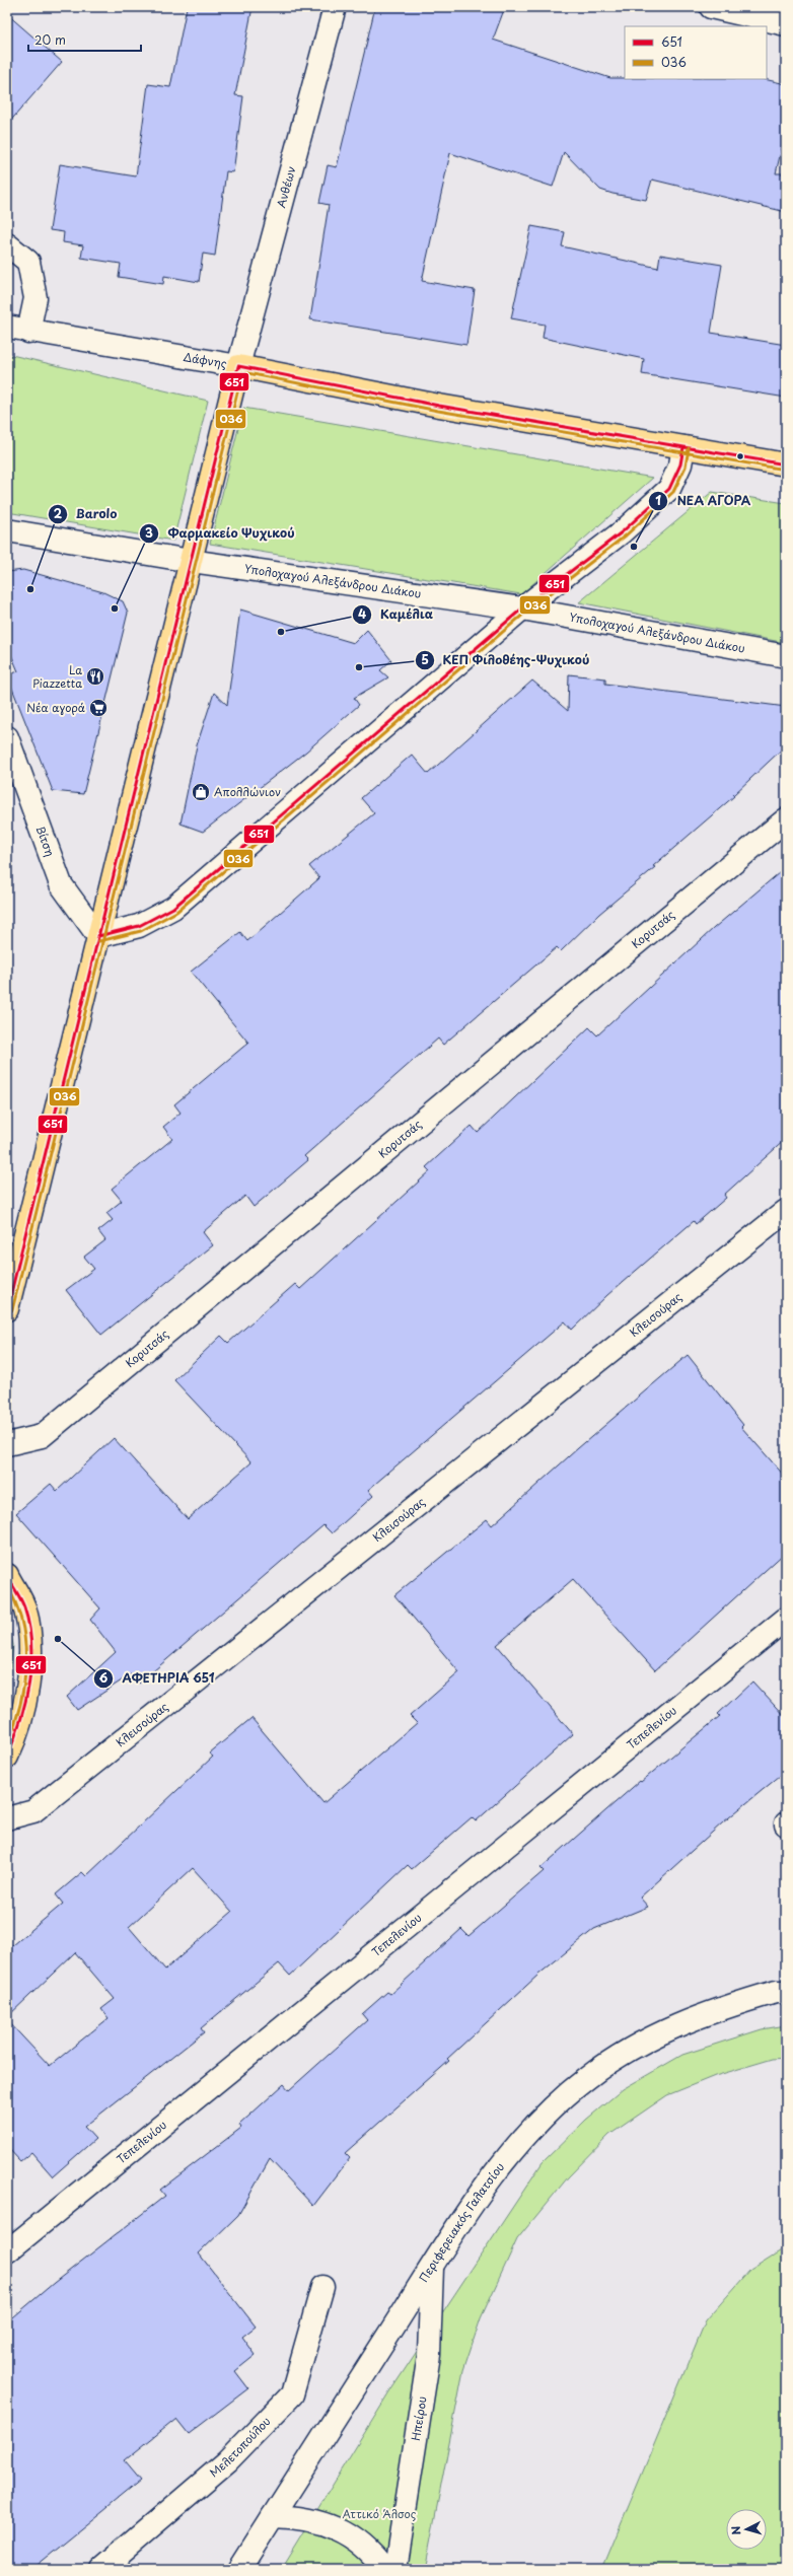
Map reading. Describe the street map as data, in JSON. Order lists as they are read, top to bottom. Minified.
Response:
{"streets":{"main road":["Δάφνης"],"street":["Ανθέων","Υπολοχαγού Αλεξάνδρου Διάκου","Βίτση","Κορυτσάς","Κλεισούρας","Τεπελενίου","Περιφερειακός Γαλατσίου","Ηπείρου","Μελετοπούλου"]},"crossings":[["Ανθέων","Δάφνης"],["Περιφερειακός Γαλατσίου","Ηπείρου"]],"parks":["Αττικό Άλσος"],"places":{"other":["ΝΕΑ ΑΓΟΡΑ","Barolo","Φαρμακείο Ψυχικού","Καμέλια","ΚΕΠ Φιλοθέης-Ψυχικού","ΑΦΕΤΗΡΙΑ 651"],"restaurant":["La Piazzetta"],"supermarket":["Νέα αγορά"],"shop":["Απολλώνιον"]},"lines":["transit line 651","transit line 036"],"legend":["651","036"],"scale_bar":"20 m","north":"left"}
